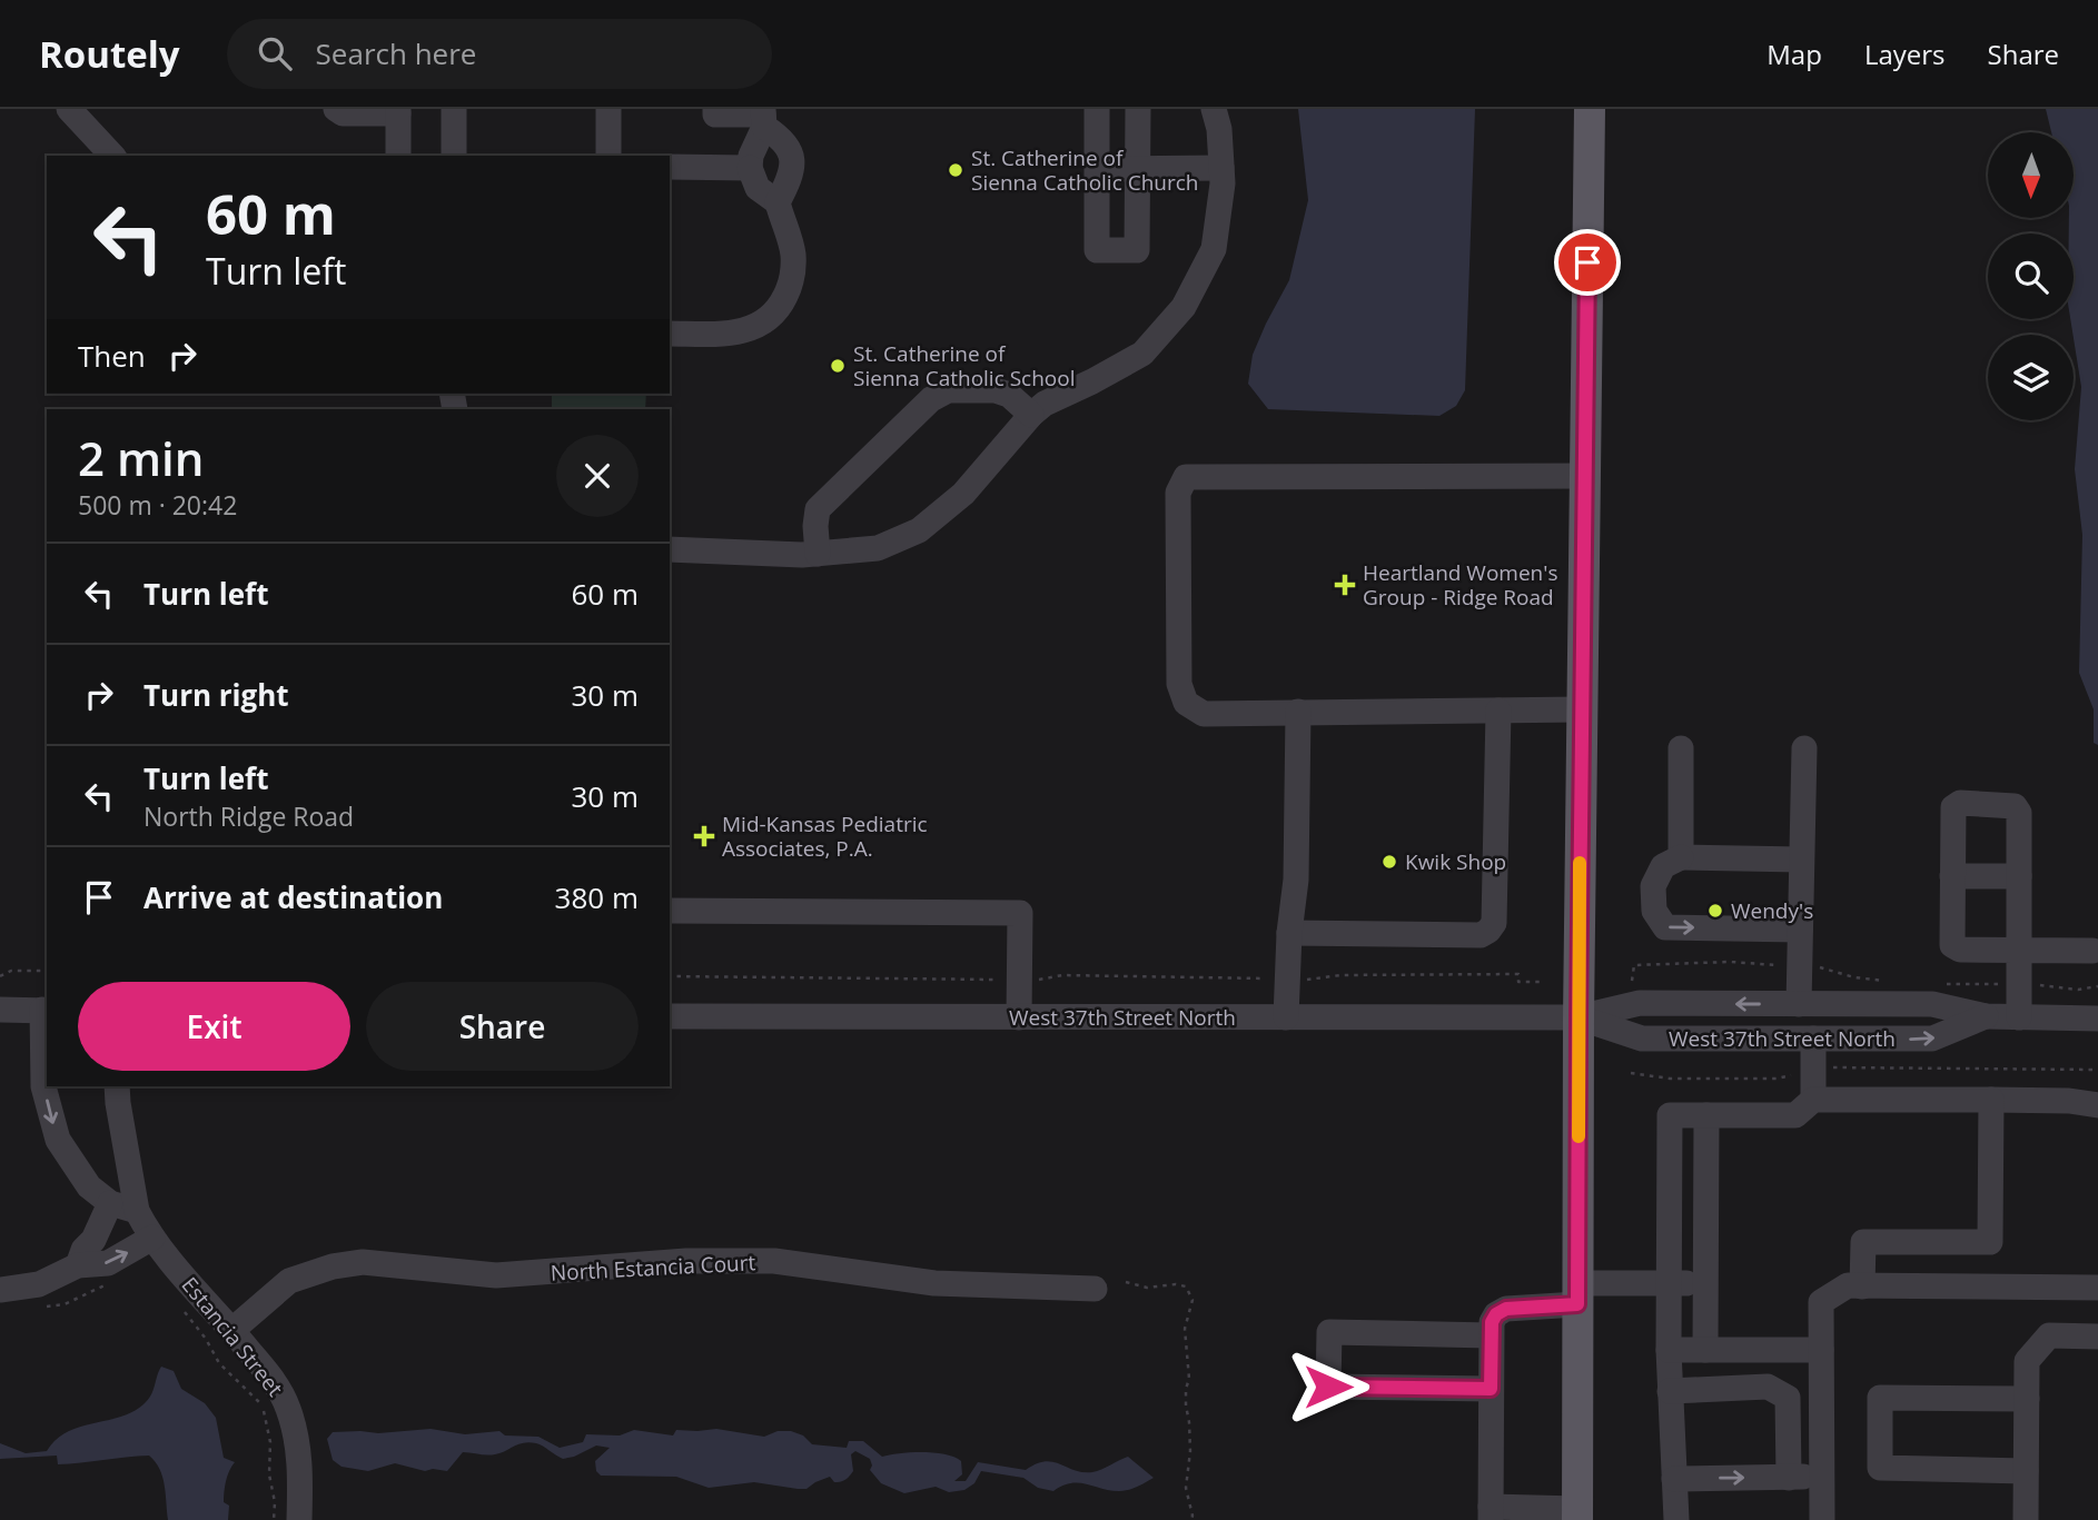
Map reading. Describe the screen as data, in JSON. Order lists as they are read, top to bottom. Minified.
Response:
{"streets":{"street":["West 37th Street North","North Estancia Court","Estancia Street"]},"crossings":[["North Estancia Court","Estancia Street"]],"places":{"other":["St. Catherine of Sienna Catholic Church","St. Catherine of Sienna Catholic School","Kwik Shop","Wendy's"],"health":["Heartland Women's Group - Ridge Road","Mid-Kansas Pediatric Associates, P.A."]},"north":"bottom","page":{"header":"Routely","search":"Search here","nav":["Map","Layers","Share"],"turn":["60 m","Turn left"],"then":"Then","heading":["2 min","500 m · 20:42"],"list":[{"name":"Turn left","value":"60 m"},{"name":"Turn right","value":"30 m"},{"name":"Turn left","note":"North Ridge Road","value":"30 m"},{"name":"Arrive at destination","value":"380 m"}],"buttons":["Exit","Share"]}}
